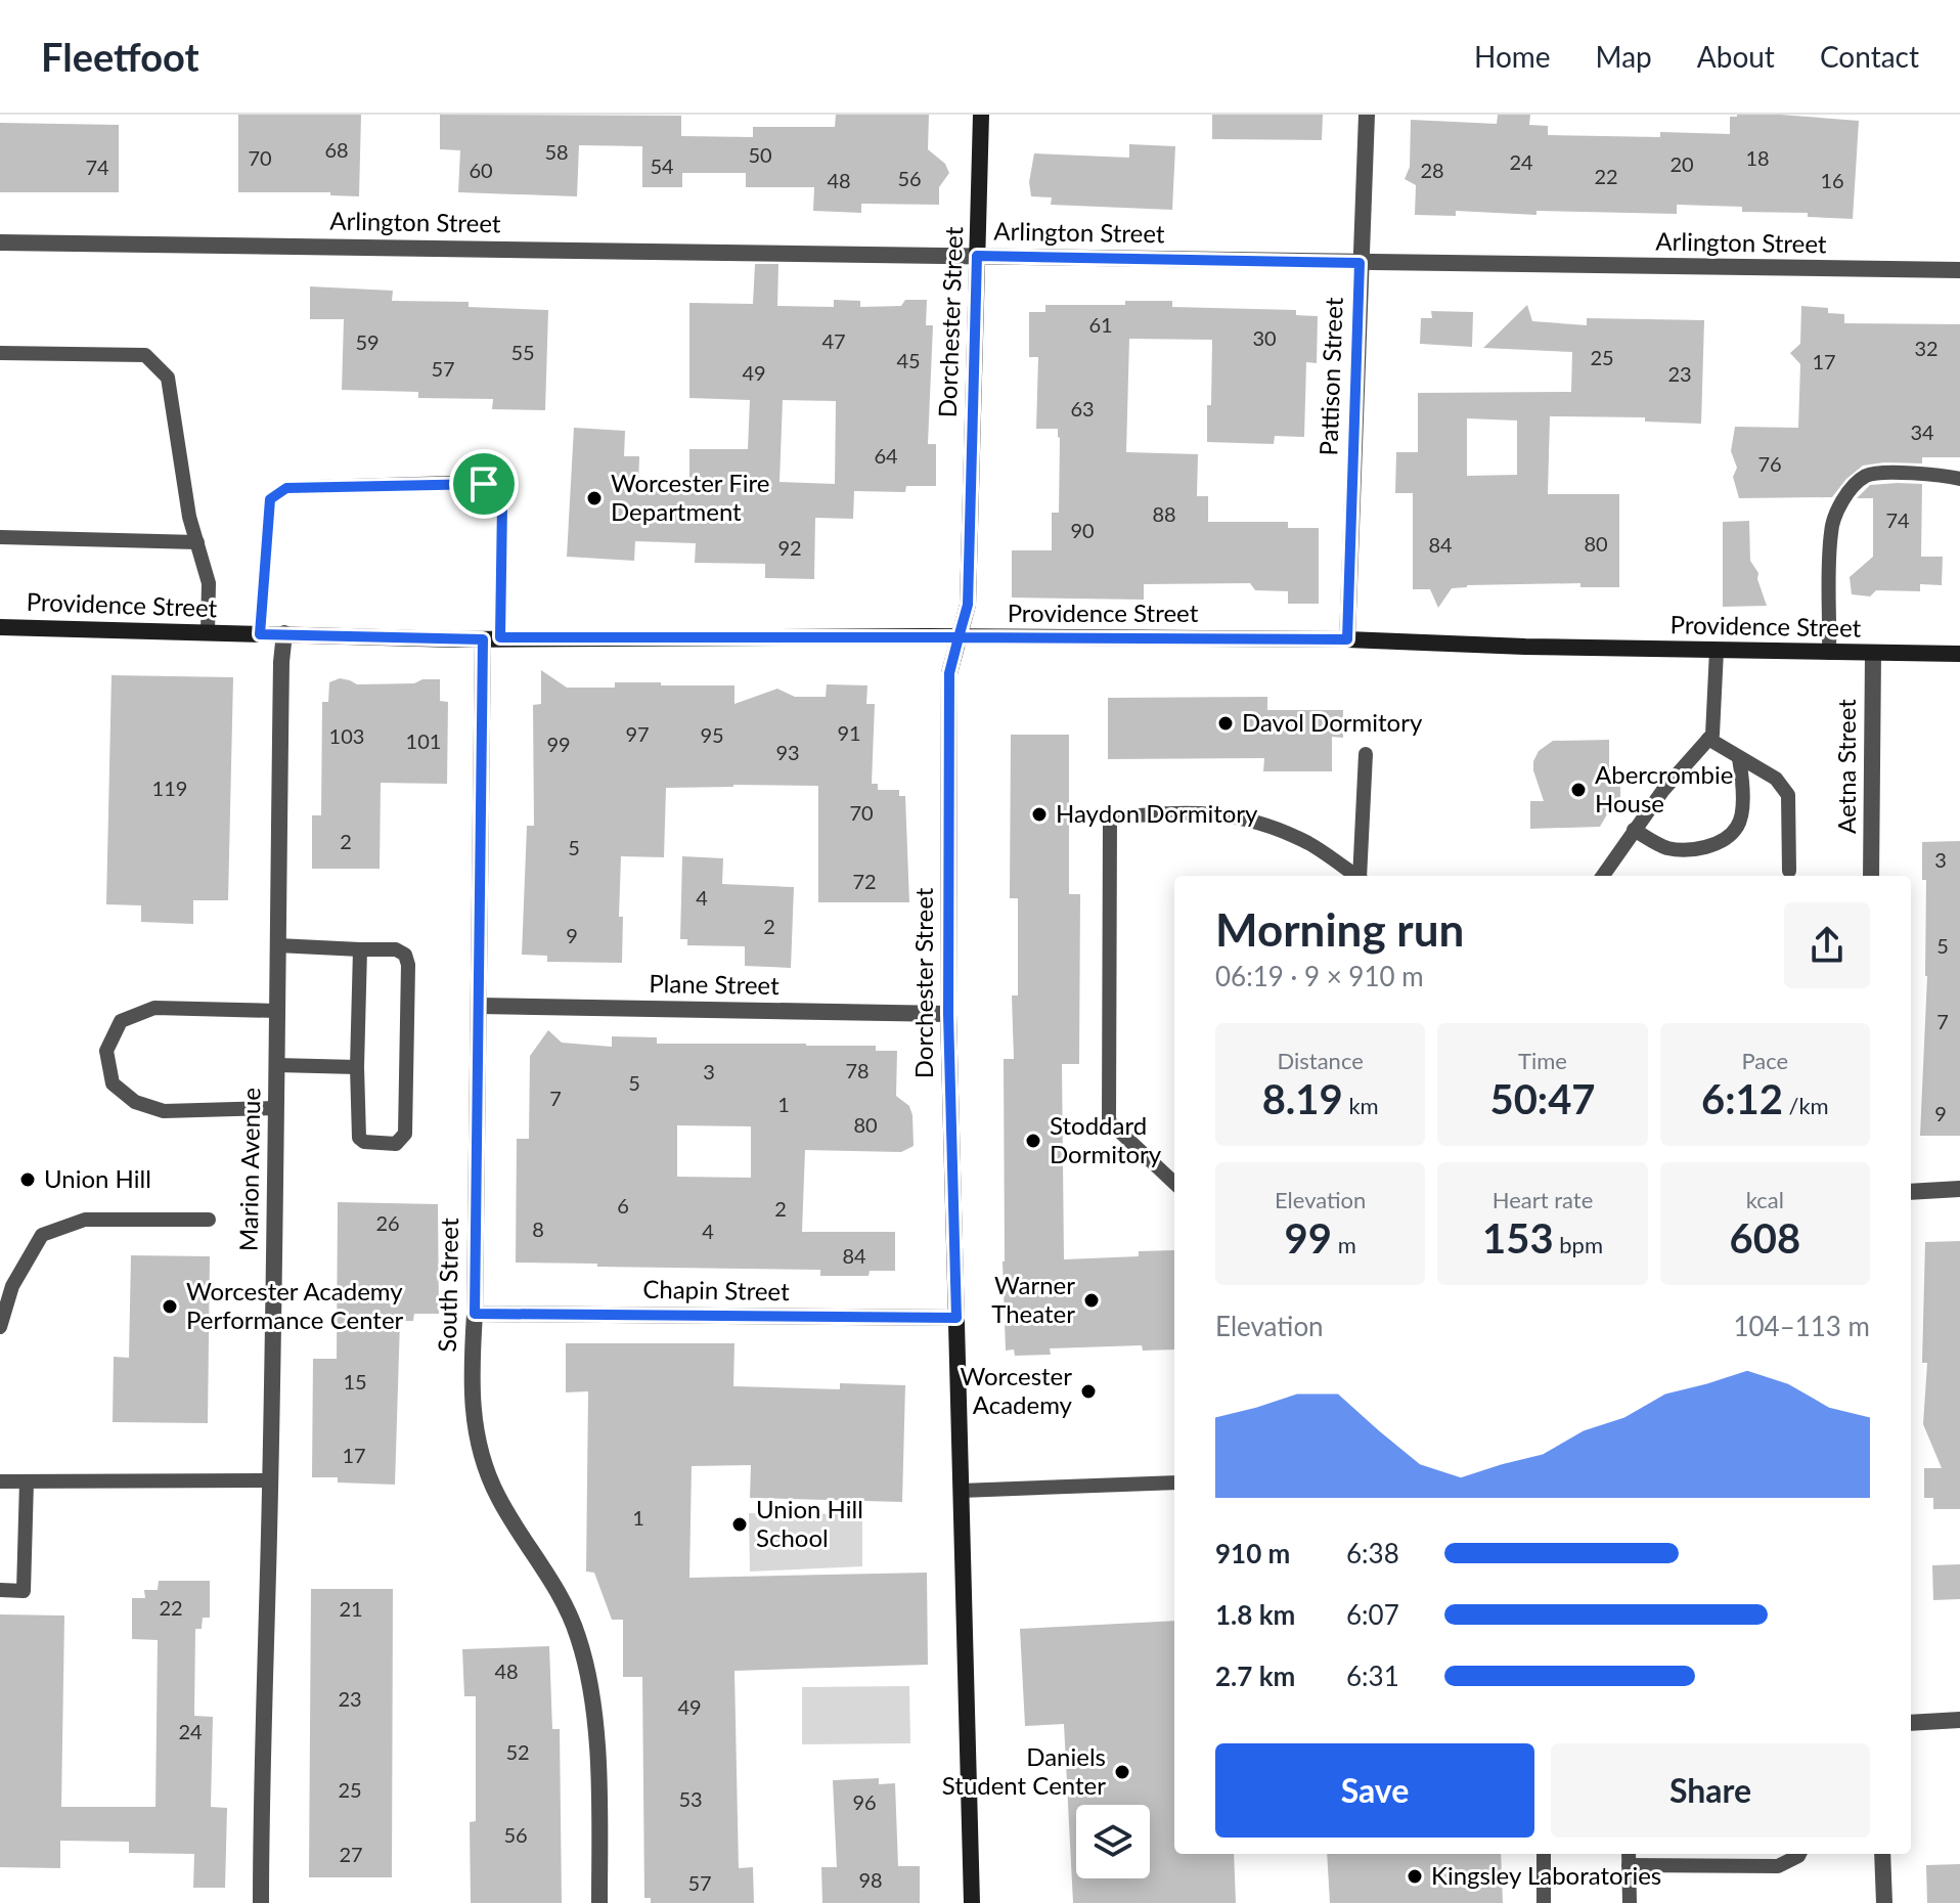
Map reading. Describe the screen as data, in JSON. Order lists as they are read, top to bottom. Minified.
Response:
{"streets":{"street":["Arlington Street","Dorchester Street","Pattison Street","Providence Street","Aetna Street","Plane Street","Marion Avenue","South Street","Chapin Street"]},"crossings":[["Arlington Street","Dorchester Street"],["Arlington Street","Pattison Street"],["Dorchester Street","Providence Street"],["Dorchester Street","Plane Street"],["Dorchester Street","Chapin Street"],["Pattison Street","Providence Street"],["Providence Street","Aetna Street"],["Providence Street","Marion Avenue"],["Providence Street","South Street"],["Plane Street","South Street"],["South Street","Chapin Street"]],"places":["Worcester Fire Department","Davol Dormitory","Abercrombie House","Haydon Dormitory","Stoddard Dormitory","Union Hill","Warner Theater","Worcester Academy Performance Center","Worcester Academy","Union Hill School","Daniels Student Center","Kingsley Laboratories"],"house_numbers":["68","58","50","70","18","24","20","54","74","60","28","22","56","48","16","61","30","47","59","32","55","25","45","17","57","49","23","63","34","64","76","88","74","90","80","84","92","91","97","95","103","101","99","93","119","70","2","5","3","72","4","2","9","5","7","78","3","5","7","1","9","80","6","2","26","8","4","84","15","17","1","22","21","48","23","49","24","52","25","53","96","56","27","98","57"],"page":{"header":"Fleetfoot","nav":["Home","Map","About","Contact"],"heading":["Morning run","06:19 · 9 × 910 m"],"stats":[["Distance","8.19 km"],["Time","50:47"],["Pace","6:12 /km"],["Elevation","99 m"],["Heart rate","153 bpm"],["kcal","608"]],"chart":["Elevation","104–113 m"],"list":[{"name":"910 m","note":"6:38"},{"name":"1.8 km","note":"6:07"},{"name":"2.7 km","note":"6:31"}],"buttons":["Save","Share"]}}
